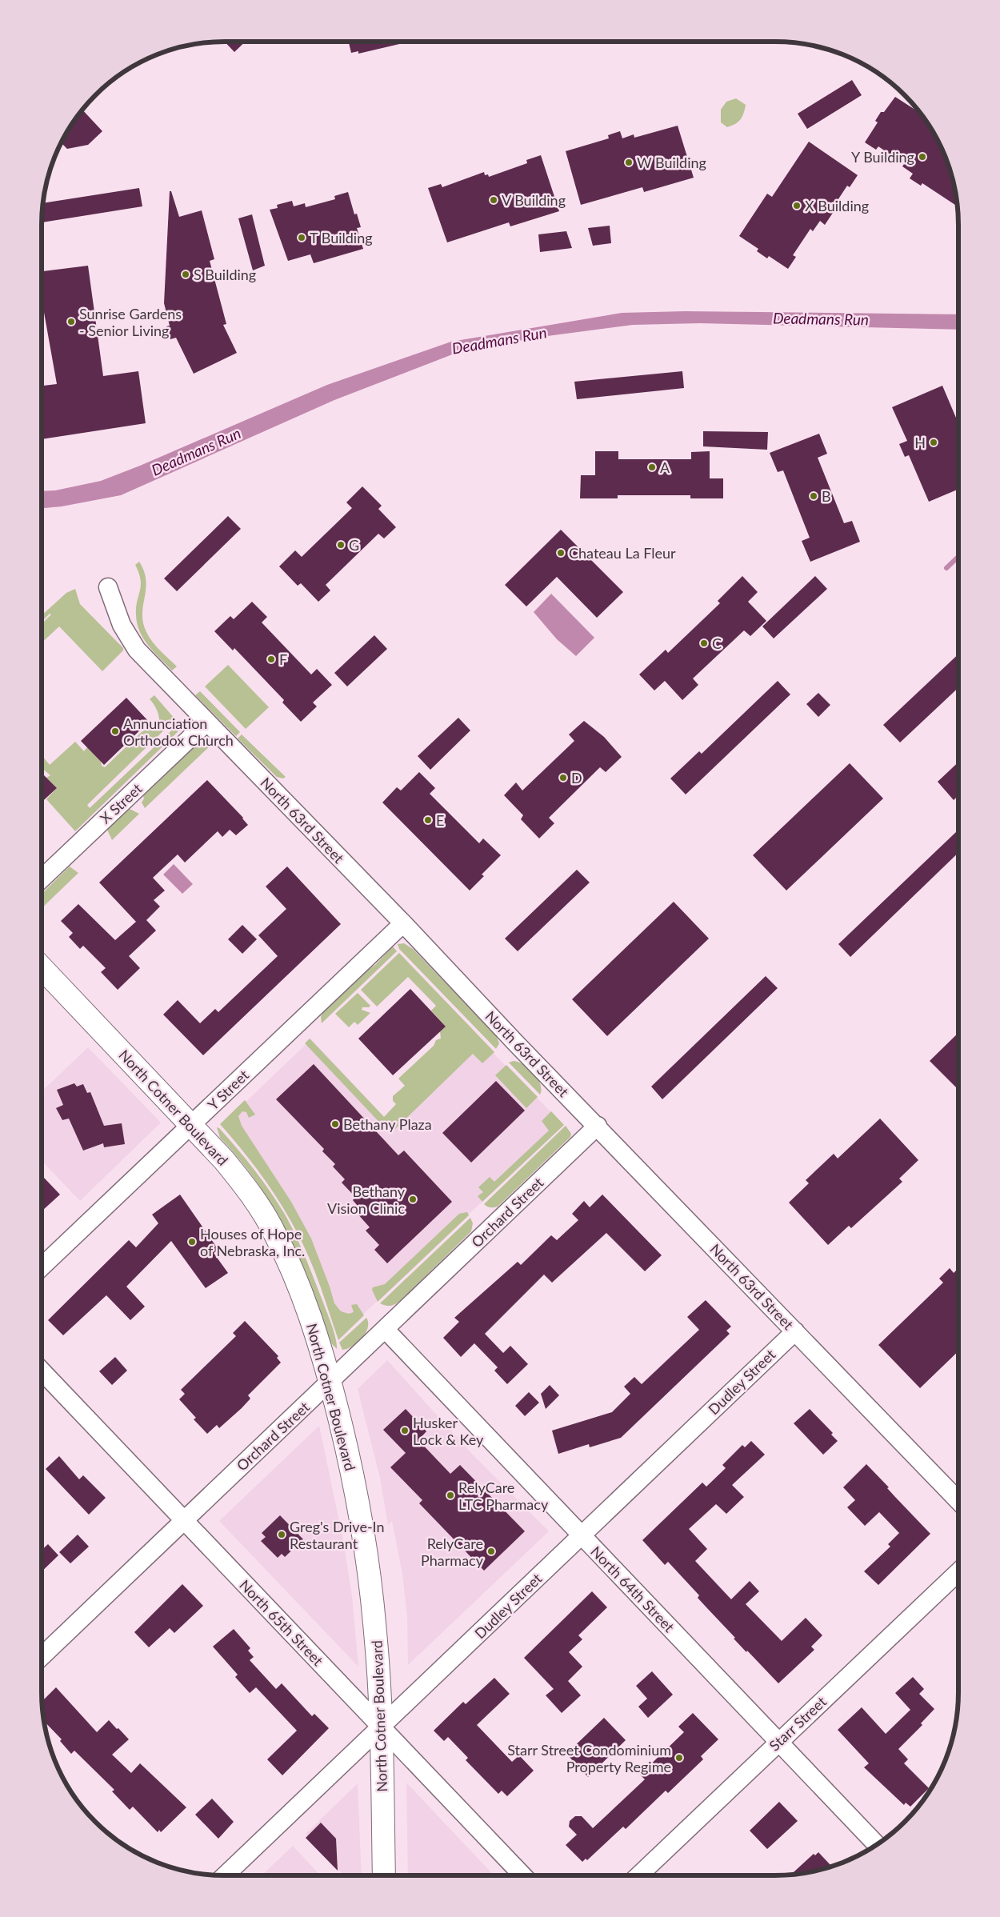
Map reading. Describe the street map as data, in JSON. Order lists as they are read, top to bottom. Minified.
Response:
{"streets":{"main road":["North Cotner Boulevard"],"street":["X Street","North 63rd Street","Y Street","Orchard Street","Dudley Street","North 64th Street","North 65th Street","Starr Street"]},"crossings":[["X Street","North 63rd Street"],["North 63rd Street","Y Street"],["North 63rd Street","Orchard Street"],["North 63rd Street","Dudley Street"],["Y Street","North Cotner Boulevard"],["North Cotner Boulevard","Orchard Street"],["North Cotner Boulevard","Dudley Street"],["North Cotner Boulevard","North 65th Street"],["Orchard Street","North 64th Street"],["Orchard Street","North 65th Street"],["Dudley Street","North 64th Street"],["Dudley Street","North 65th Street"],["North 64th Street","Starr Street"]],"water":["Deadmans Run"],"places":["Y Building","W Building","V Building","X Building","T Building","S Building","Sunrise Gardens - Senior Living","H","A","B","G","Chateau La Fleur","C","F","Annunciation Orthodox Church","D","E","Bethany Plaza","Bethany Vision Clinic","Houses of Hope of Nebraska, Inc.","Husker Lock & Key","RelyCare LTC Pharmacy","Greg's Drive-In Restaurant","RelyCare Pharmacy","Starr Street Condominium Property Regime"]}
